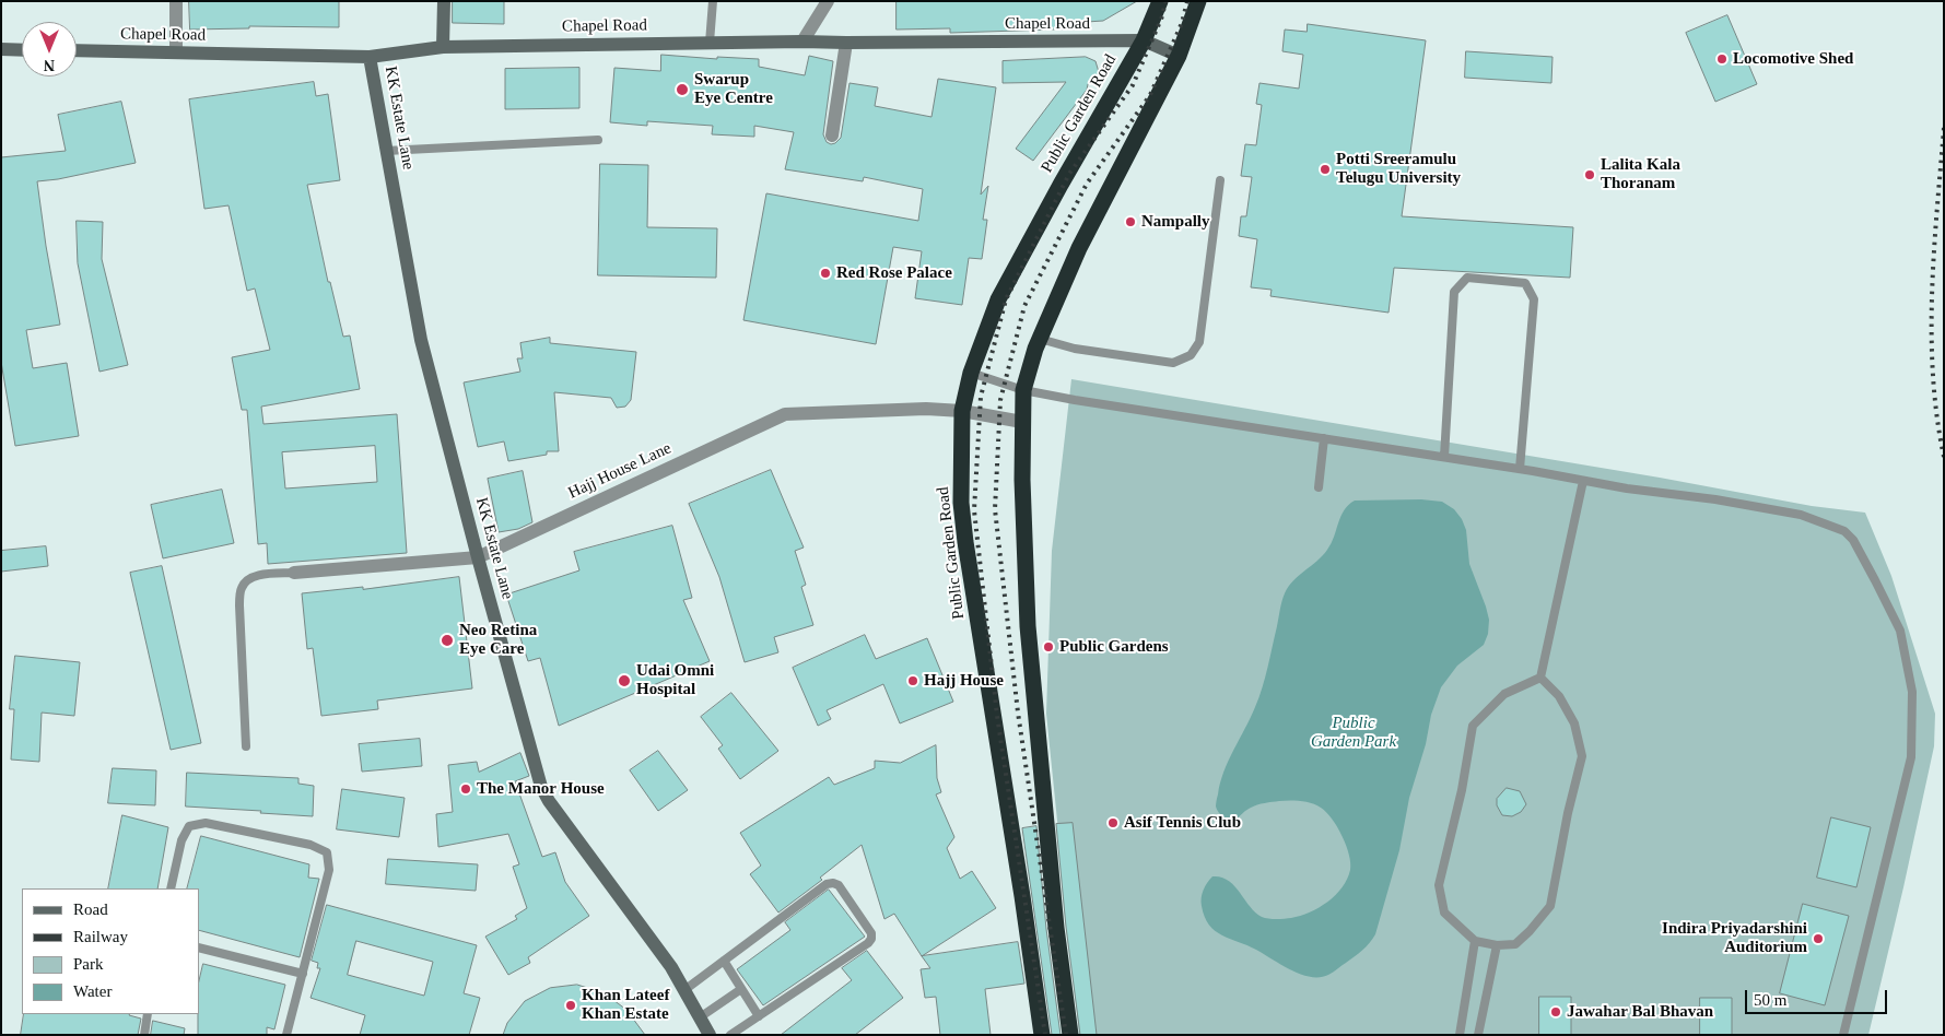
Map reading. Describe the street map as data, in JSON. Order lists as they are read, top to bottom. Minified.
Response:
{"streets":{"highway":["Public Garden Road"],"main road":["Chapel Road","KK Estate Lane"],"street":["Hajj House Lane"]},"crossings":[["Chapel Road","Public Garden Road"],["Chapel Road","KK Estate Lane"],["Public Garden Road","Hajj House Lane"],["KK Estate Lane","Hajj House Lane"]],"parks":["Public Garden Park"],"places":["Locomotive Shed","Swarup Eye Centre","Potti Sreeramulu Telugu University","Lalita Kala Thoranam","Nampally","Red Rose Palace","Neo Retina Eye Care","Public Gardens","Udai Omni Hospital","Hajj House","The Manor House","Asif Tennis Club","Indira Priyadarshini Auditorium","Khan Lateef Khan Estate","Jawahar Bal Bhavan"],"legend":["Road","Railway","Park","Water"],"scale_bar":"50 m","north":"bottom"}
